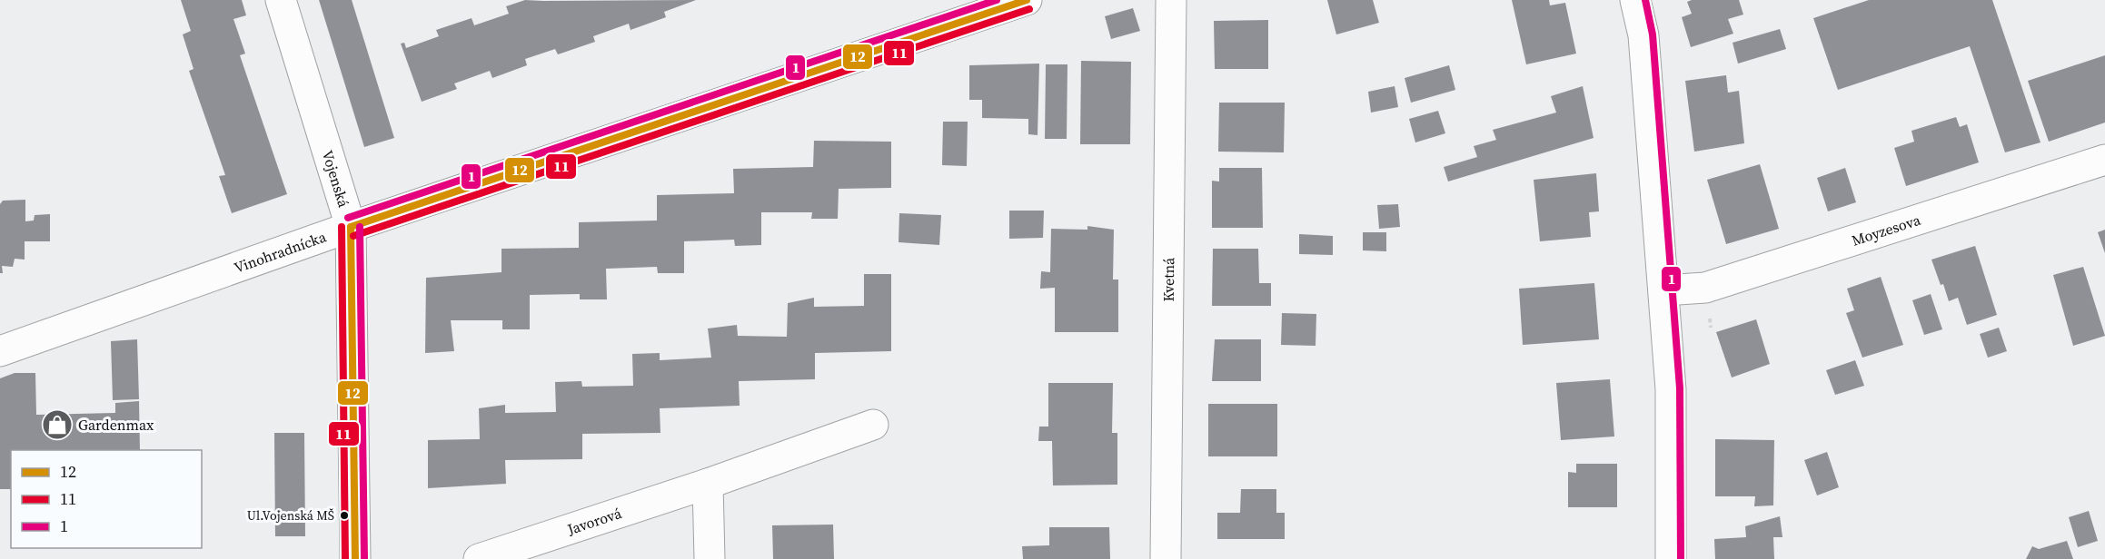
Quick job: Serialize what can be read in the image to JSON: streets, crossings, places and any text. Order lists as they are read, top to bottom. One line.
{"streets":{"street":["Vojenská","Moyzesova","Vinohradnícka","Kvetná","Javorová"]},"crossings":[["Vojenská","Vinohradnícka"]],"places":{"shop":["Gardenmax"],"other":["Ul.Vojenská MŠ"]},"lines":["transit line 12","transit line 1","transit line 11"],"legend":["12","11","1"]}
